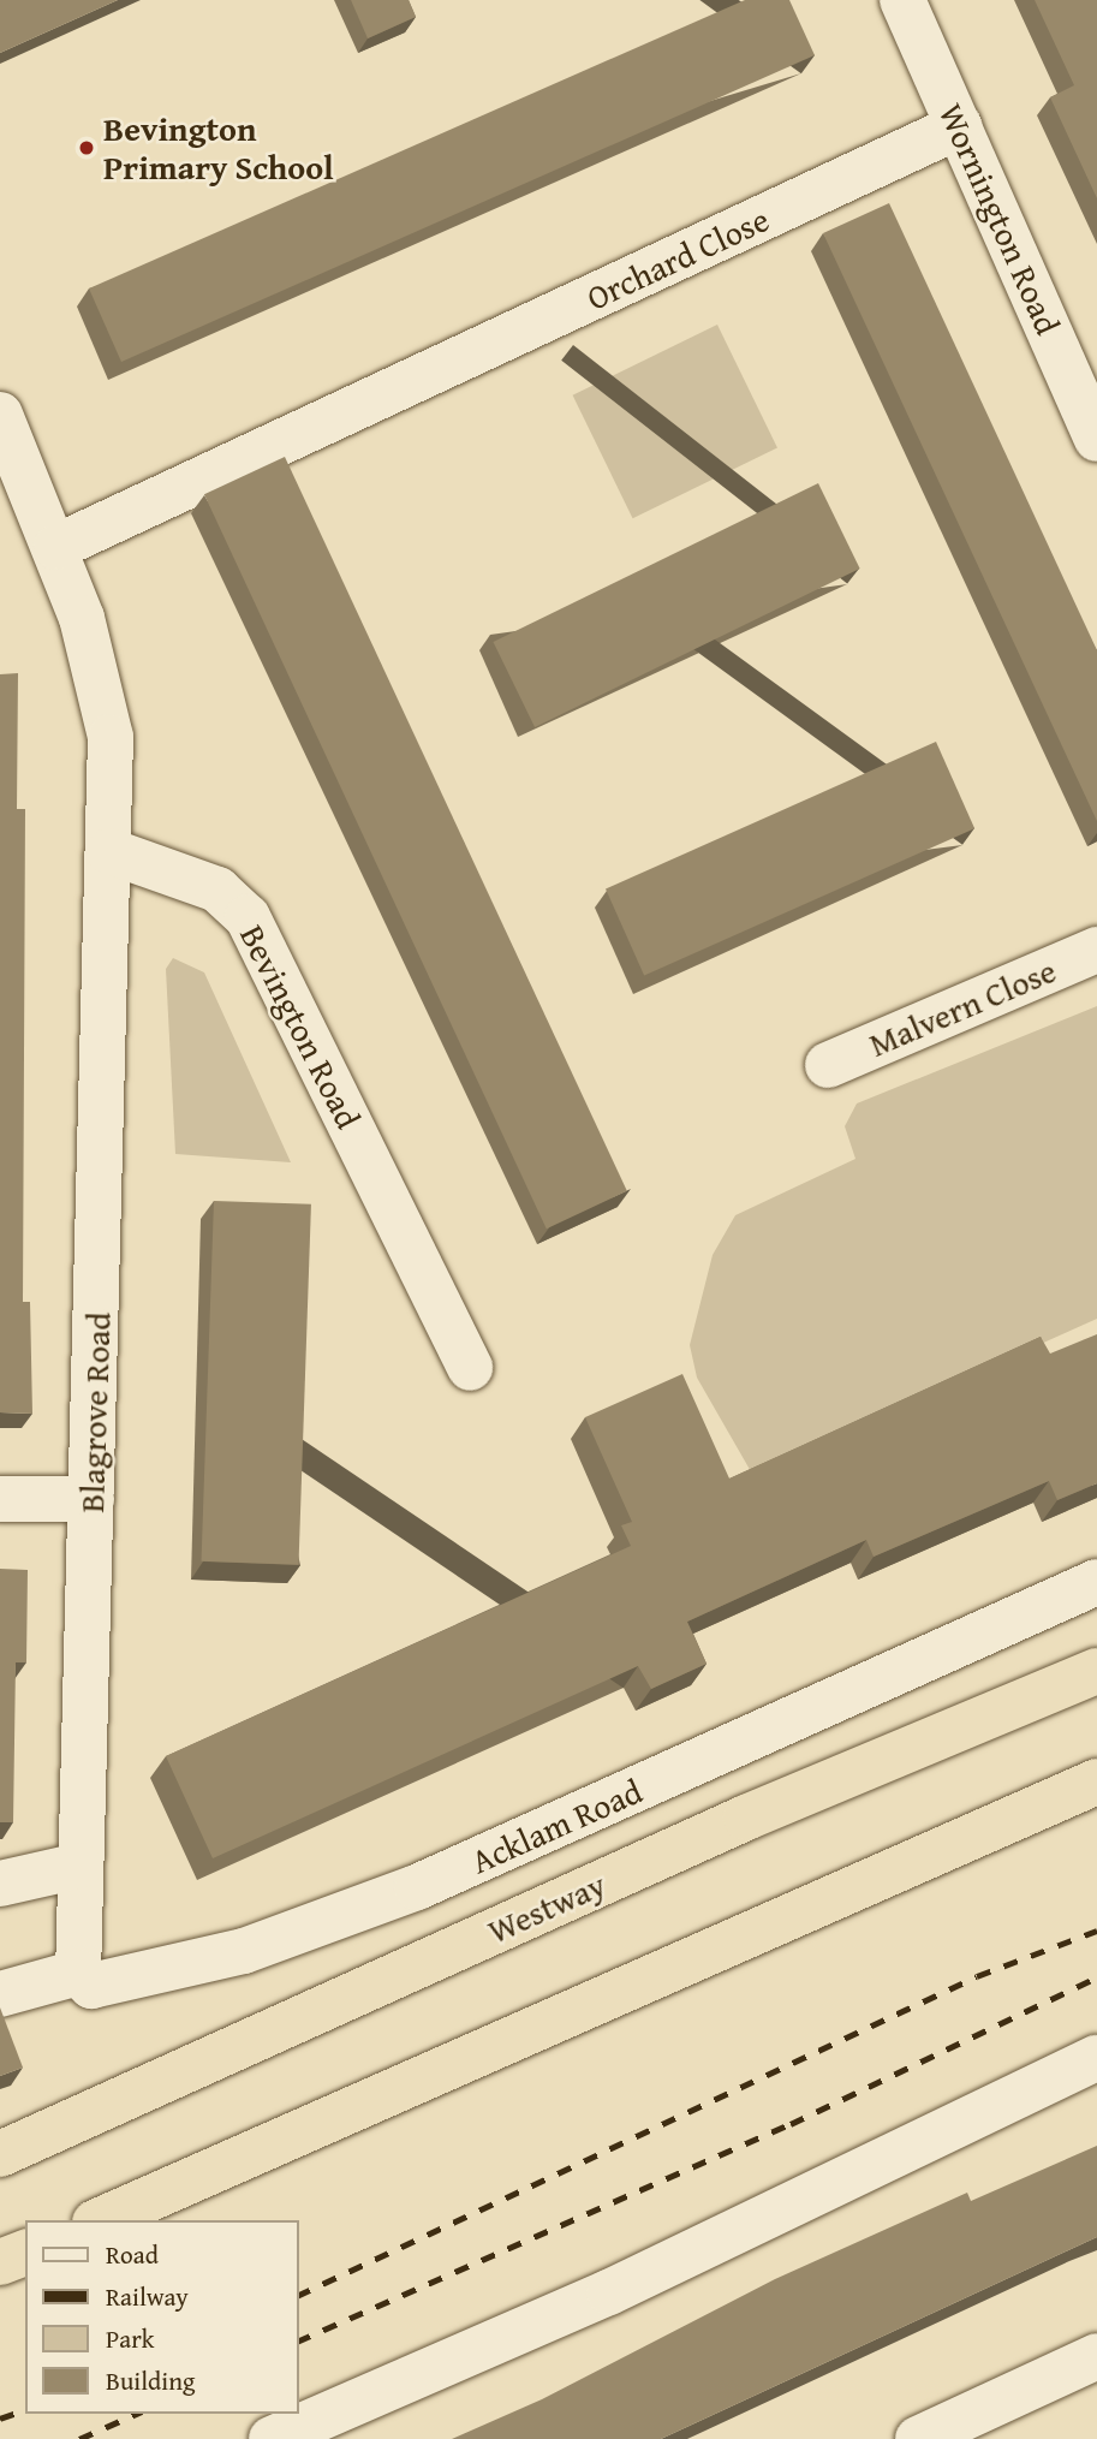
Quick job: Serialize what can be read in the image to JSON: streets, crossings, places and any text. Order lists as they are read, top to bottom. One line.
{"streets":{"highway":["Westway"],"street":["Wornington Road","Orchard Close","Malvern Close","Bevington Road","Blagrove Road","Acklam Road"]},"crossings":[["Wornington Road","Orchard Close"],["Bevington Road","Blagrove Road"],["Blagrove Road","Acklam Road"]],"places":["Bevington Primary School"],"legend":["Road","Railway","Park","Building"]}
